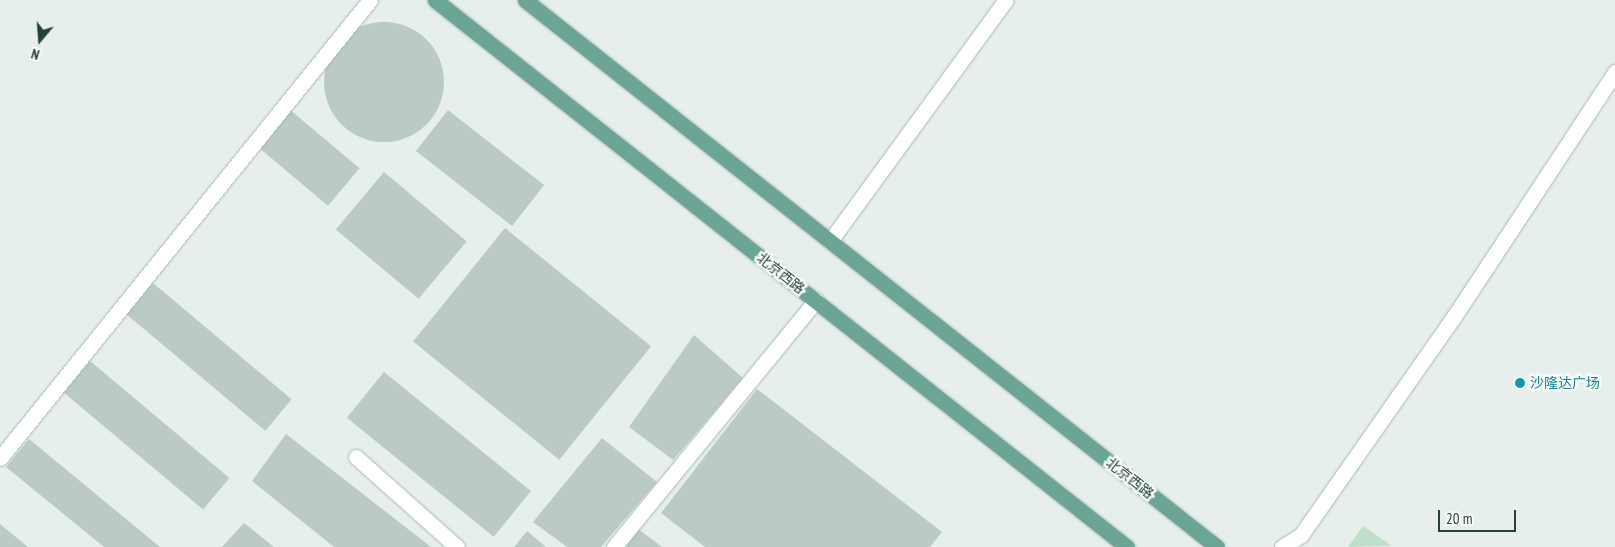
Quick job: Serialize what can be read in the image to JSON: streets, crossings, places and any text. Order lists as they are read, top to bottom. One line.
{"streets":{"main road":["北京西路"]},"places":["沙隆达广场"],"scale_bar":"20 m","north":"bottom"}
